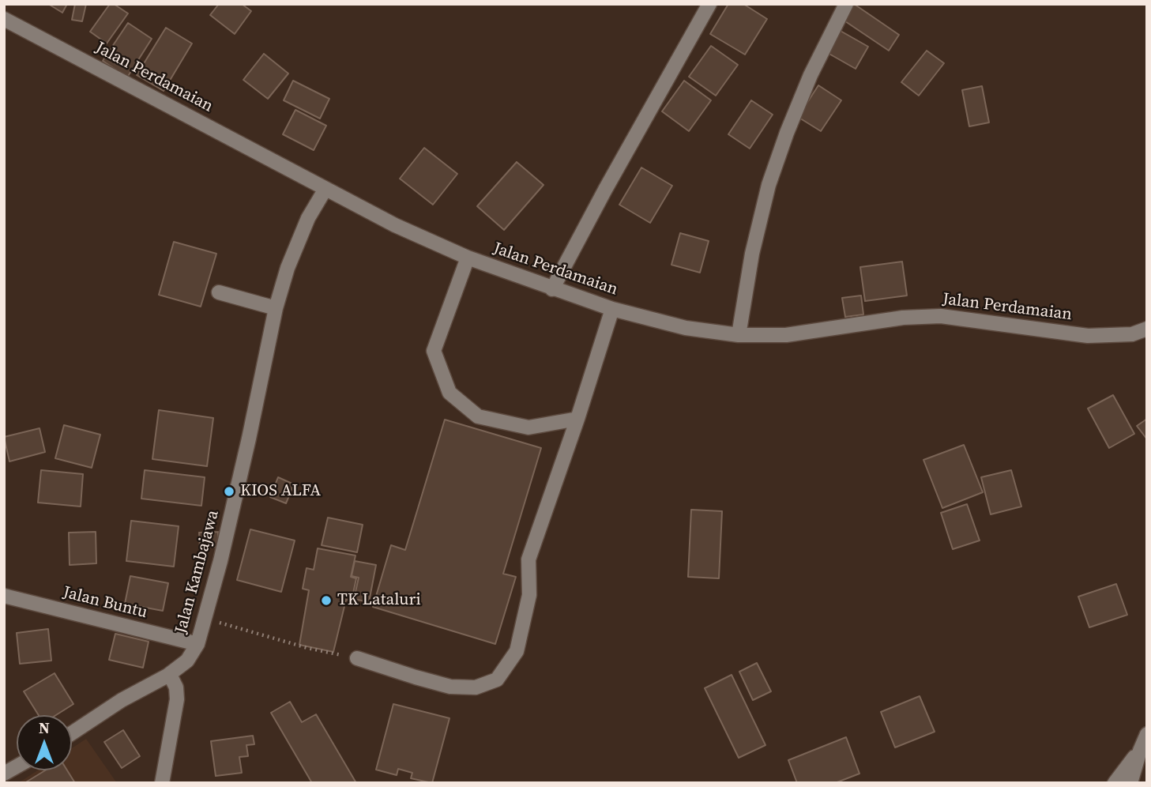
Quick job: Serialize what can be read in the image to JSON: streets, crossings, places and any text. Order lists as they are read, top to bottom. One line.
{"streets":{"street":["Jalan Perdamaian","Jalan Kambajawa","Jalan Buntu"]},"crossings":[["Jalan Perdamaian","Jalan Kambajawa"],["Jalan Kambajawa","Jalan Buntu"]],"places":["KIOS ALFA","TK Lataluri"],"north":"top"}
